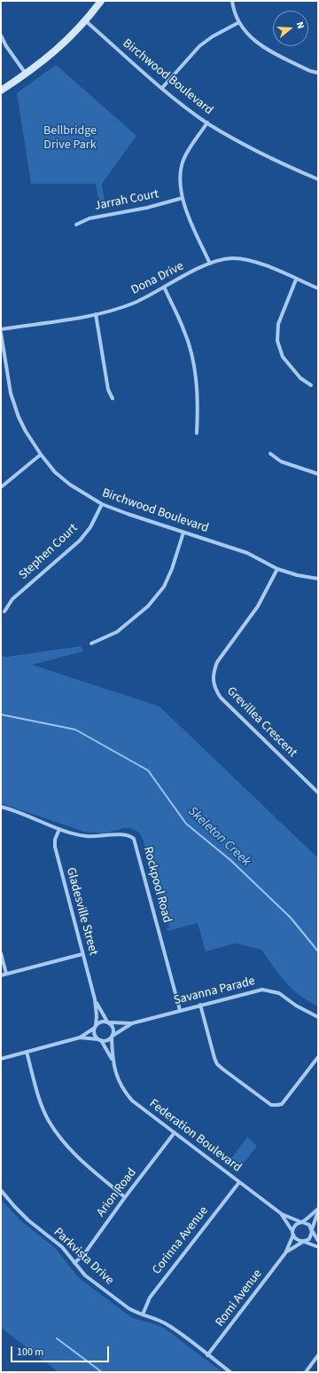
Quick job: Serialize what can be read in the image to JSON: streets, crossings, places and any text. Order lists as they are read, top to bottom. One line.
{"streets":{"street":["Birchwood Boulevard","Jarrah Court","Dona Drive","Stephen Court","Grevillea Crescent","Rockpool Road","Gladesville Street","Savanna Parade","Federation Boulevard","Arion Road","Corinna Avenue","Parkvista Drive","Romi Avenue"]},"crossings":[["Birchwood Boulevard","Stephen Court"],["Birchwood Boulevard","Grevillea Crescent"],["Rockpool Road","Gladesville Street"],["Rockpool Road","Savanna Parade"],["Gladesville Street","Savanna Parade"],["Gladesville Street","Federation Boulevard"],["Savanna Parade","Federation Boulevard"],["Federation Boulevard","Arion Road"],["Federation Boulevard","Corinna Avenue"],["Federation Boulevard","Romi Avenue"],["Arion Road","Parkvista Drive"],["Corinna Avenue","Parkvista Drive"],["Parkvista Drive","Romi Avenue"]],"water":["Skeleton Creek"],"parks":["Bellbridge Drive Park"],"scale_bar":"100 m","north":"right"}
